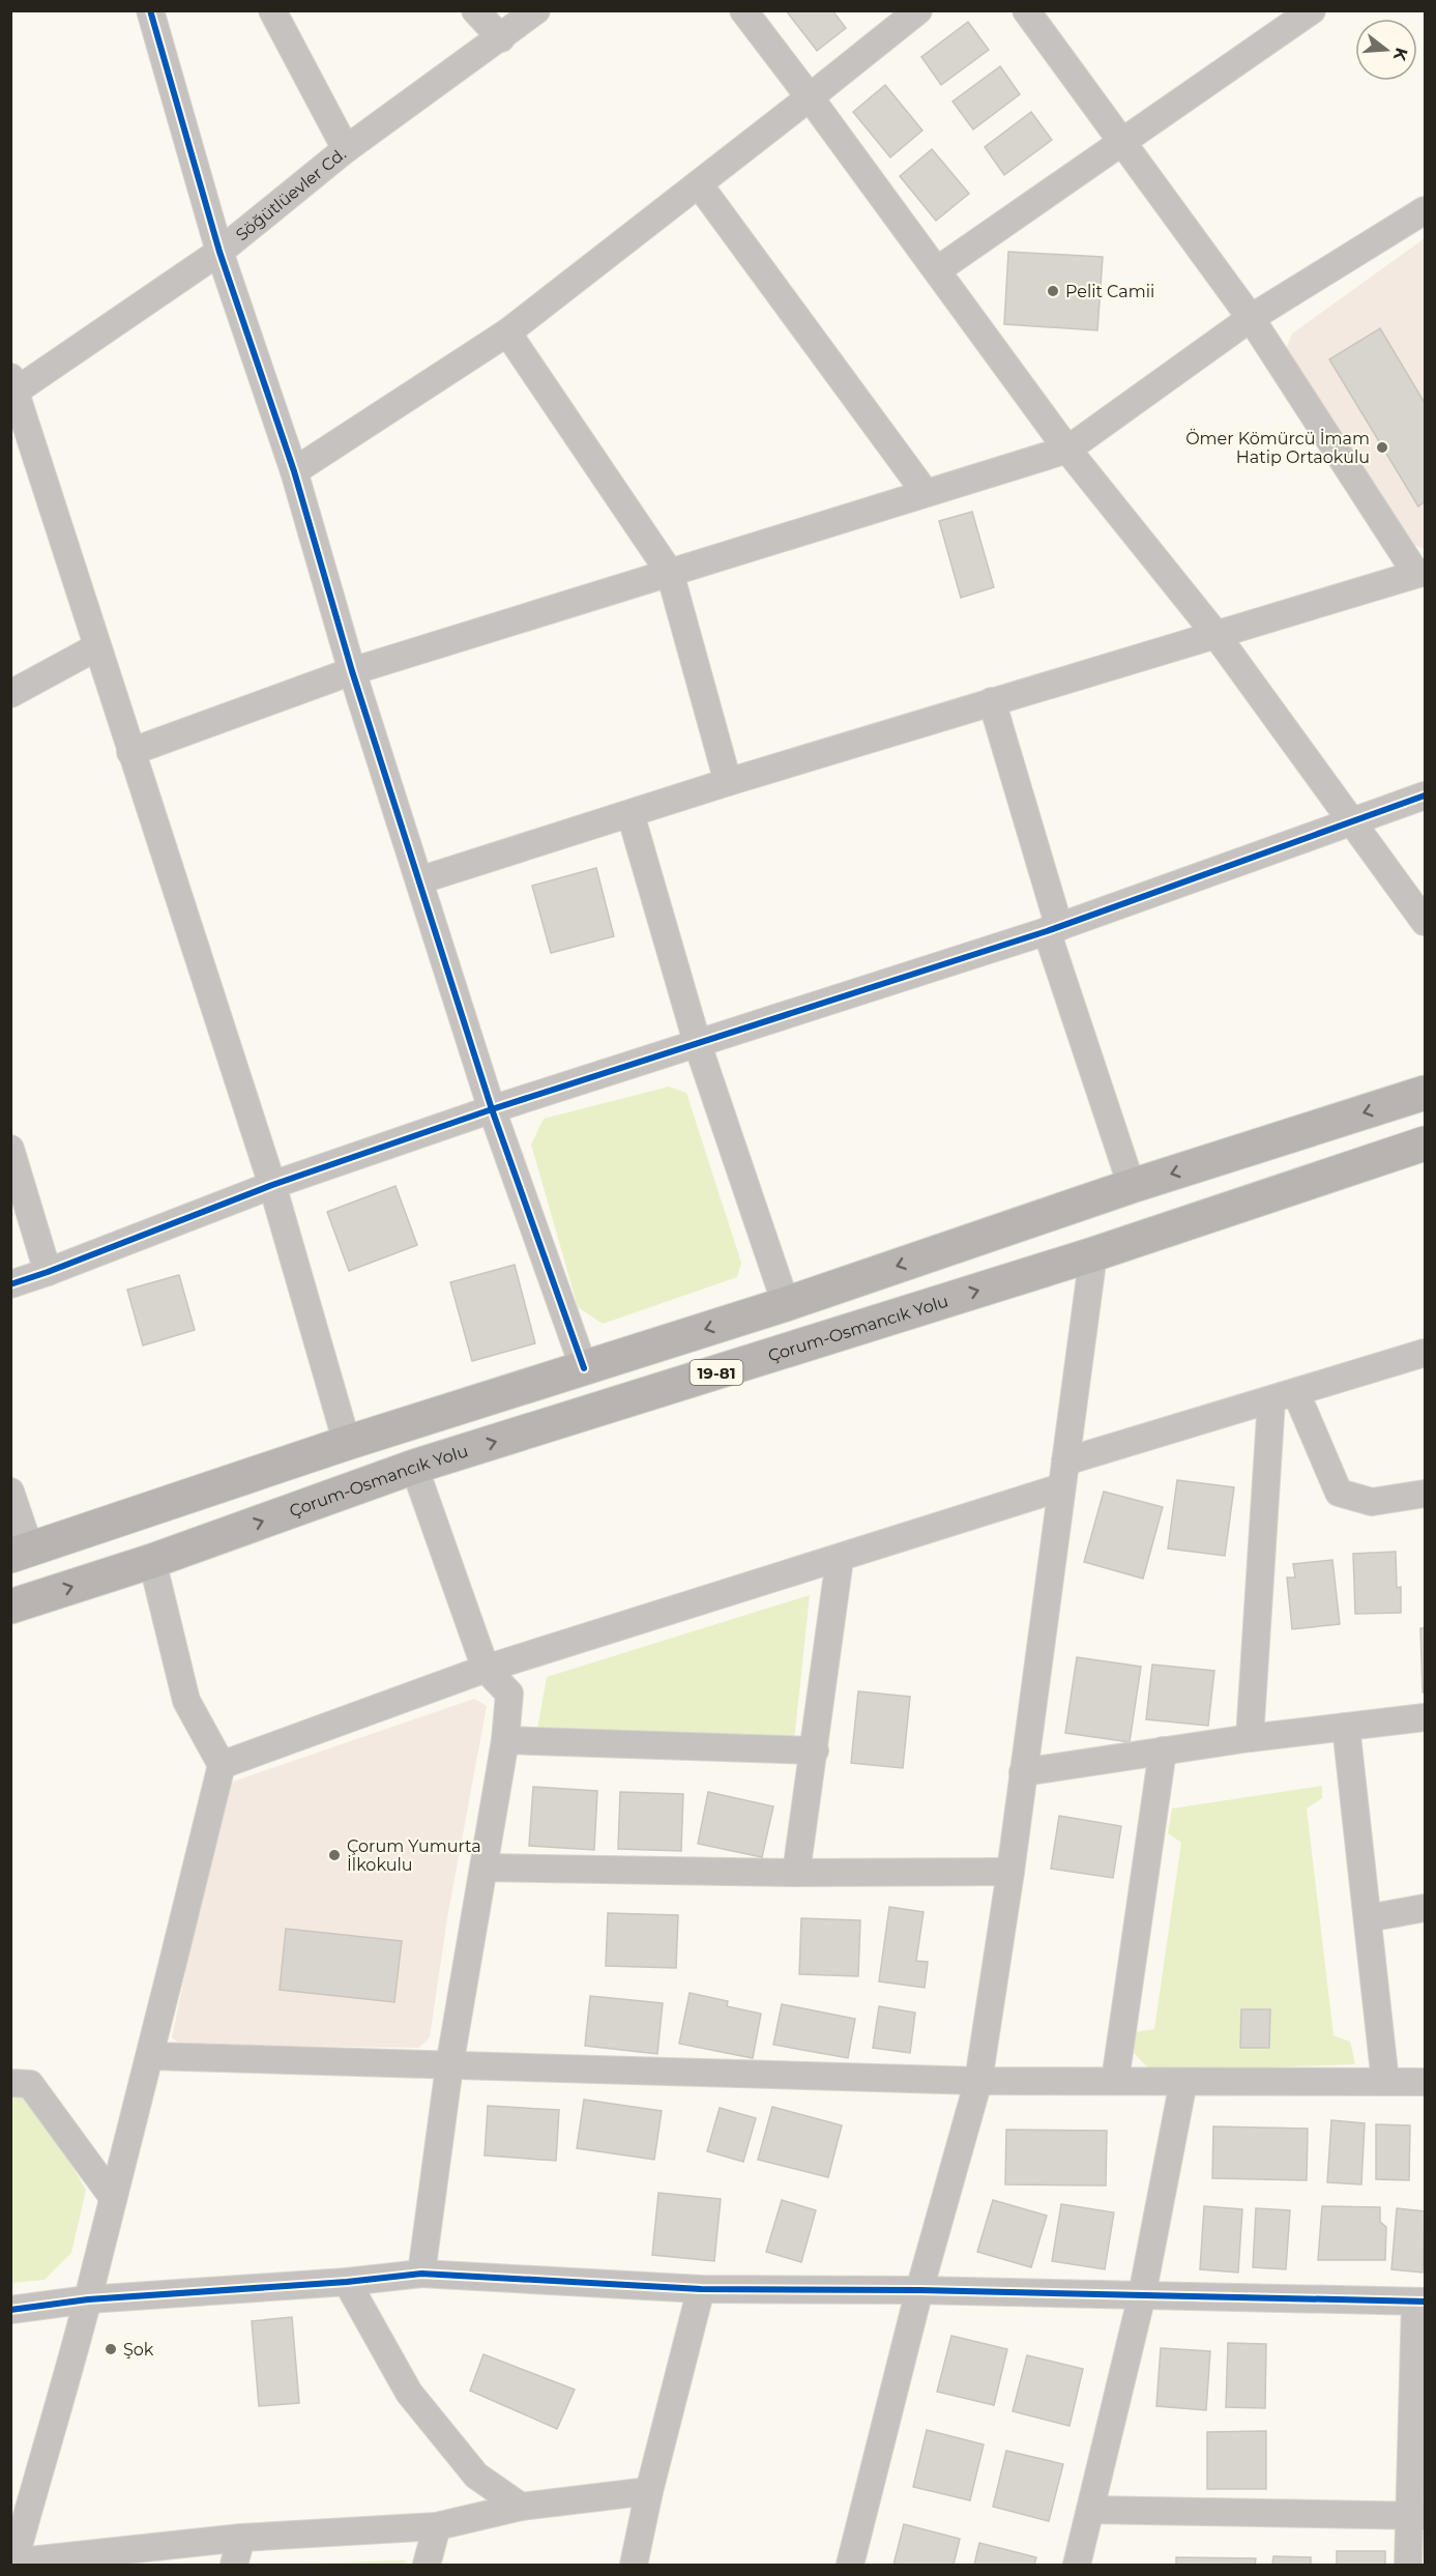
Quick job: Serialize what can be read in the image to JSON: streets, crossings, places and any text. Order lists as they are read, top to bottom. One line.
{"streets":{"highway":["Çorum-Osmancık Yolu","19-81"],"street":["Söğütlüevler Cd."]},"places":["Pelit Camii","Ömer Kömürcü İmam Hatip Ortaokulu","Çorum Yumurta İlkokulu","Şok"],"north":"right"}
